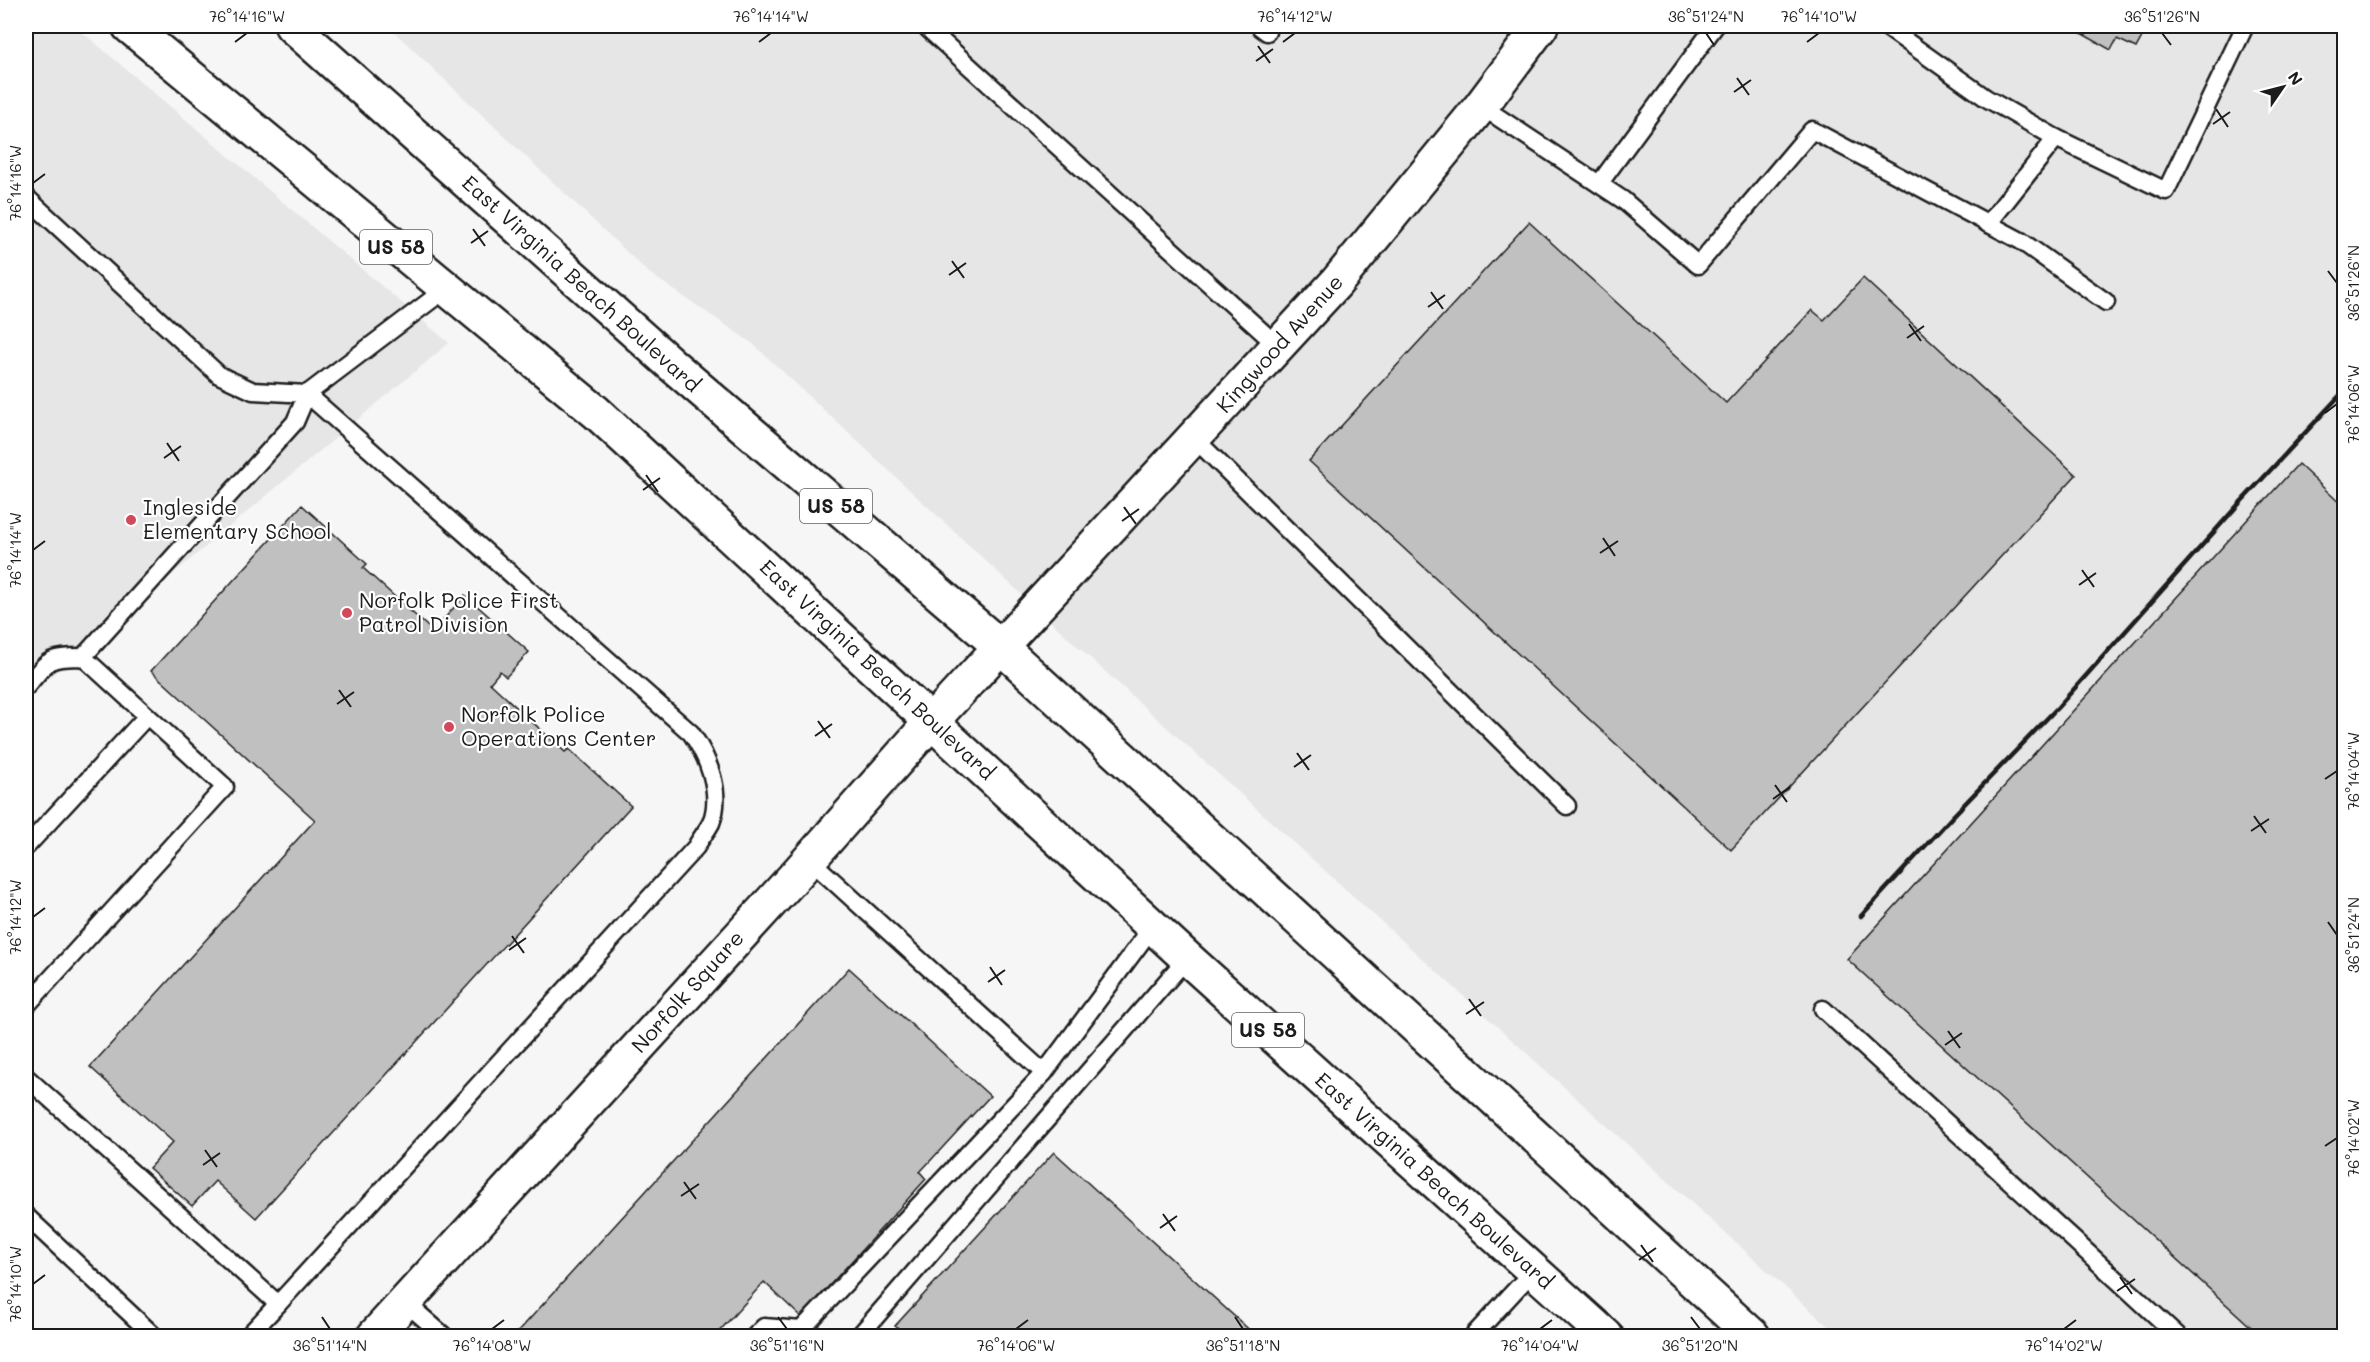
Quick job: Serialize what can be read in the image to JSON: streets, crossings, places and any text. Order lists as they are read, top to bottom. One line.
{"streets":{"main road":["US 58","East Virginia Beach Boulevard","Kingwood Avenue","Norfolk Square"]},"crossings":[["East Virginia Beach Boulevard","Kingwood Avenue"],["East Virginia Beach Boulevard","Norfolk Square"],["Kingwood Avenue","Norfolk Square"]],"places":["Ingleside Elementary School","Norfolk Police First Patrol Division","Norfolk Police Operations Center"],"north":"top right","coordinates":["76°14'16\"W","76°14'14\"W","76°14'12\"W","36°51'24\"N","76°14'10\"W","36°51'26\"N","76°14'06\"W","76°14'04\"W","76°14'02\"W","36°51'14\"N","76°14'08\"W","36°51'16\"N","36°51'18\"N","36°51'20\"N"]}
